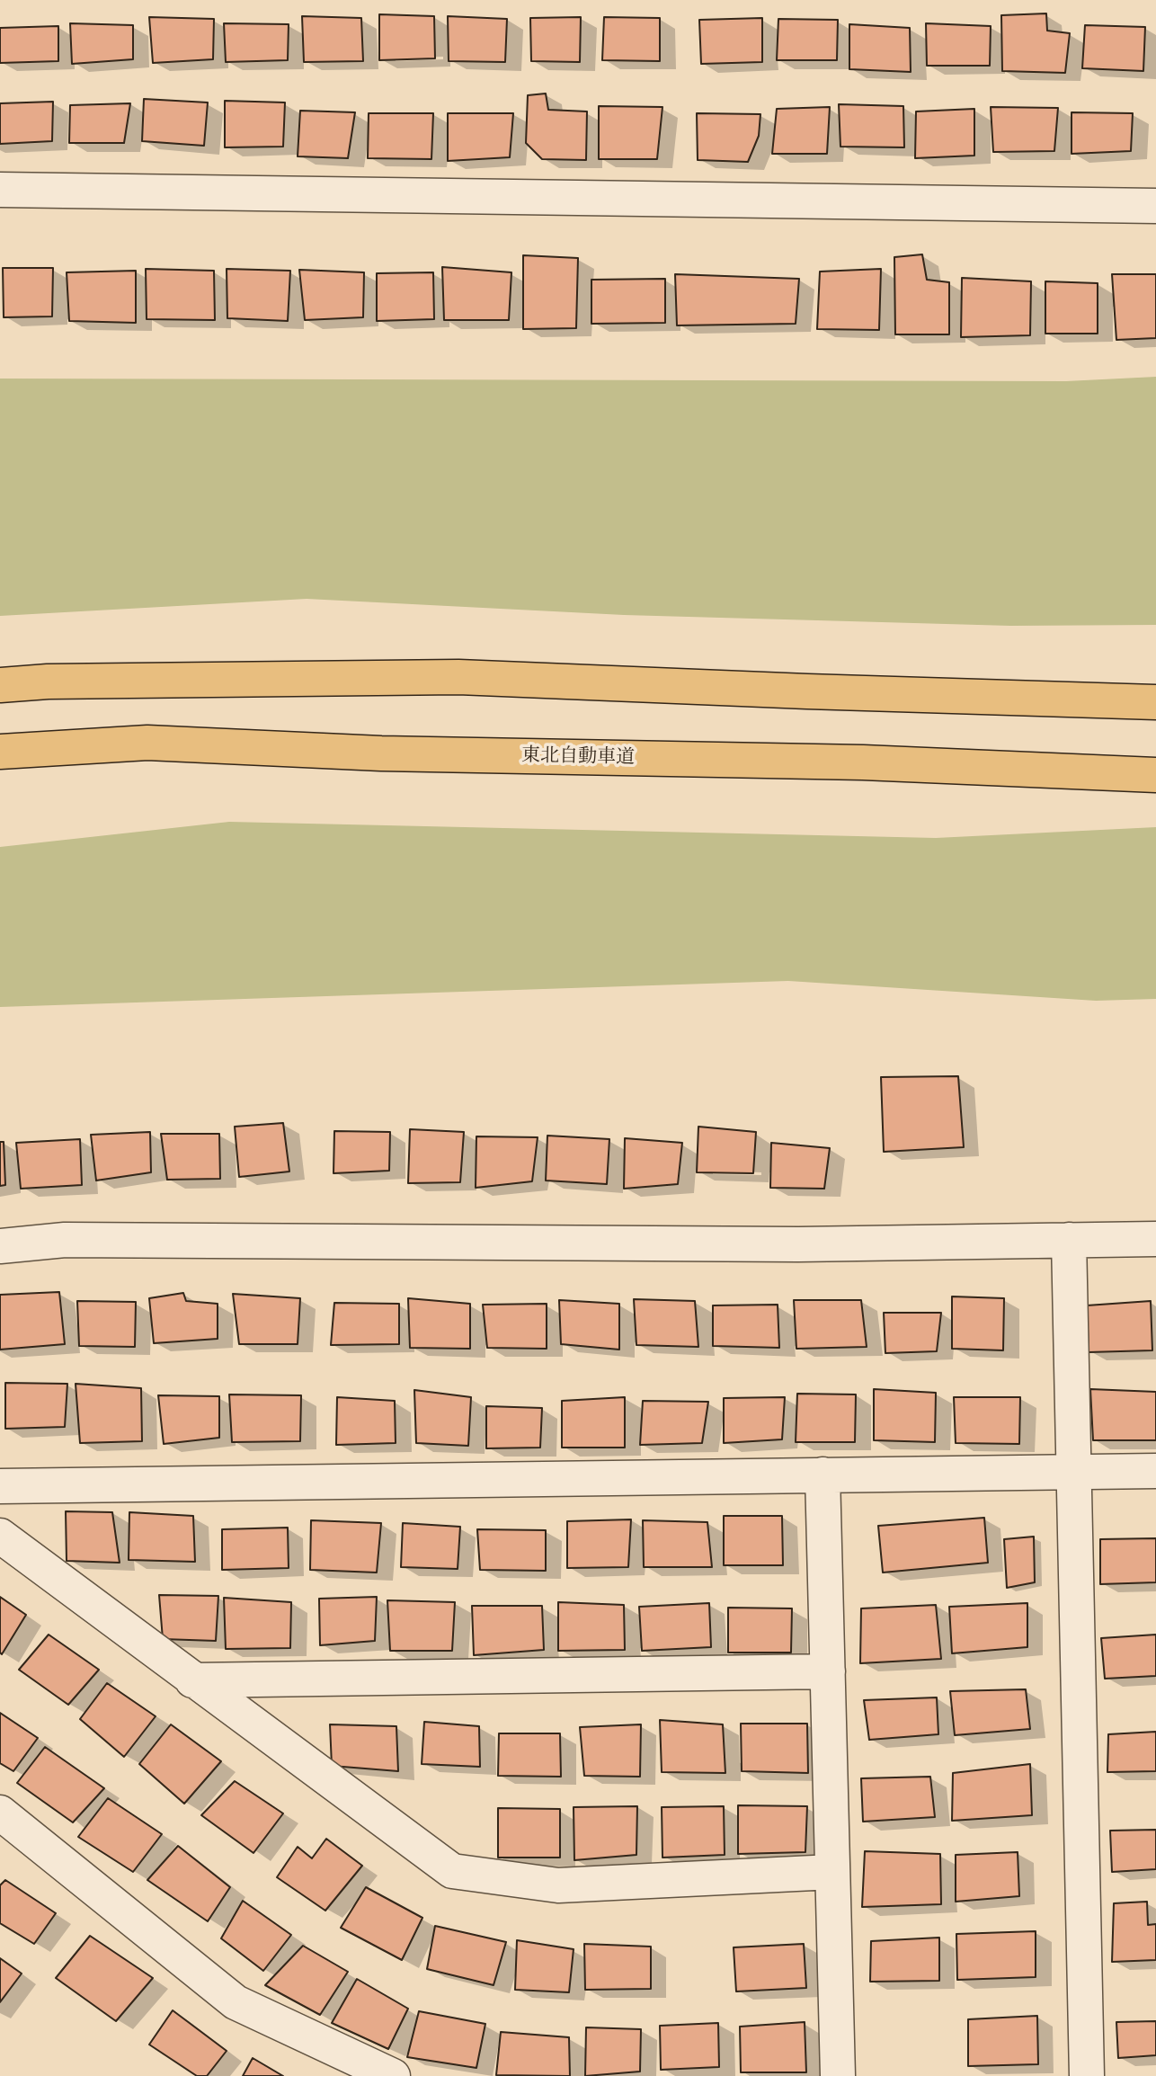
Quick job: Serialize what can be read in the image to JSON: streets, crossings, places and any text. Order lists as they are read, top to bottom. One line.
{"streets":{"highway":["東北自動車道"]}}
